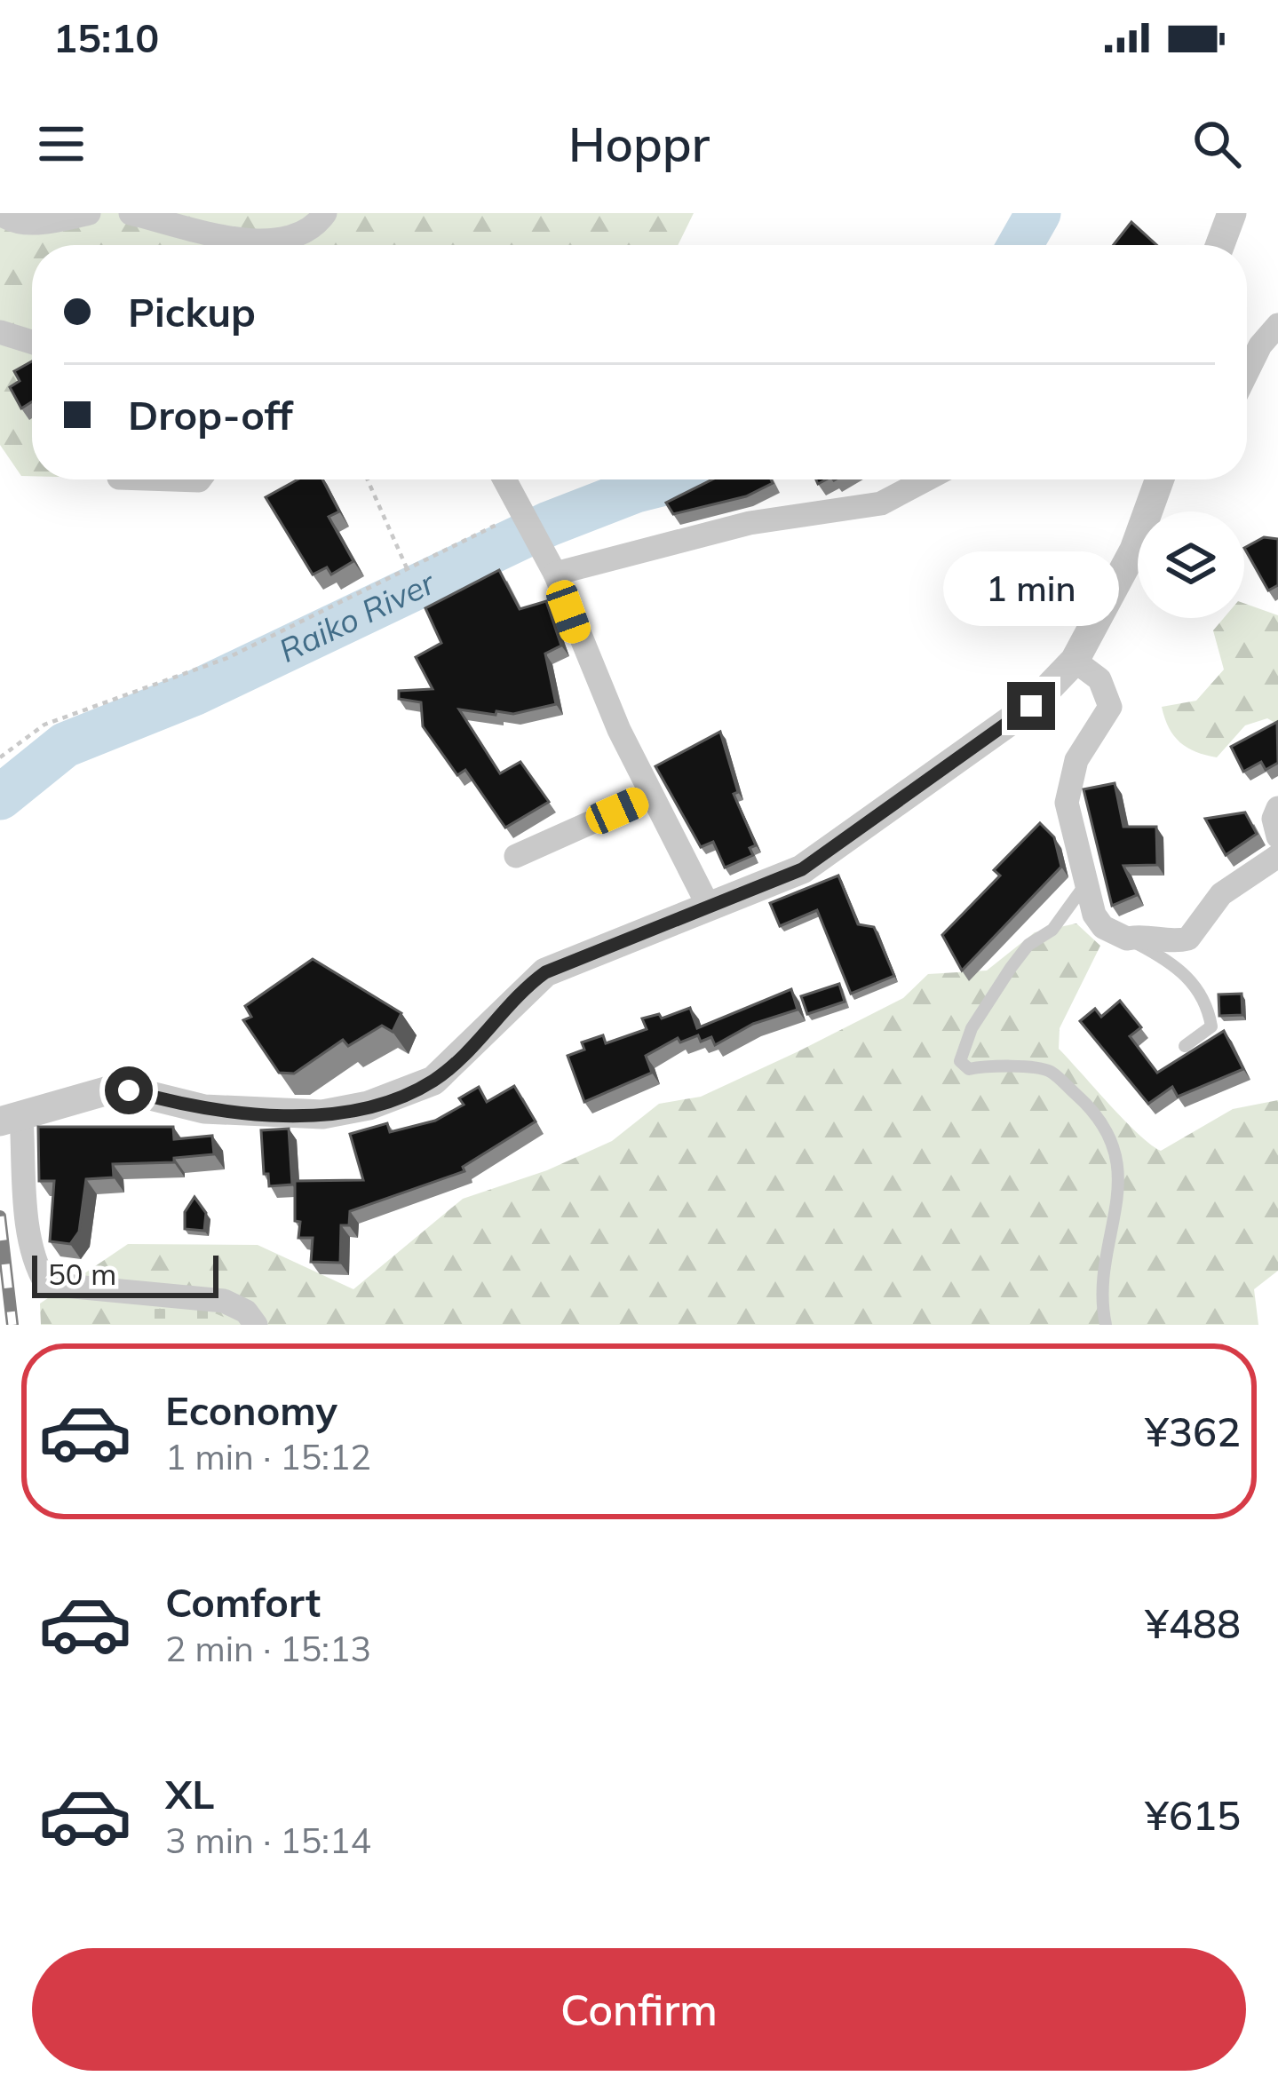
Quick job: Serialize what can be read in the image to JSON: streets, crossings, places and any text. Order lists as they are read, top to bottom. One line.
{"water":["Raiko River"],"scale_bar":"50 m","page":{"status":"15:10","header":"Hoppr","banner":["Pickup","Drop-off"],"bubble":"1 min","scale":"50 m","list":[{"name":"Economy","note":"1 min · 15:12","value":"¥362"},{"name":"Comfort","note":"2 min · 15:13","value":"¥488"},{"name":"XL","note":"3 min · 15:14","value":"¥615"}],"buttons":"Confirm"}}
